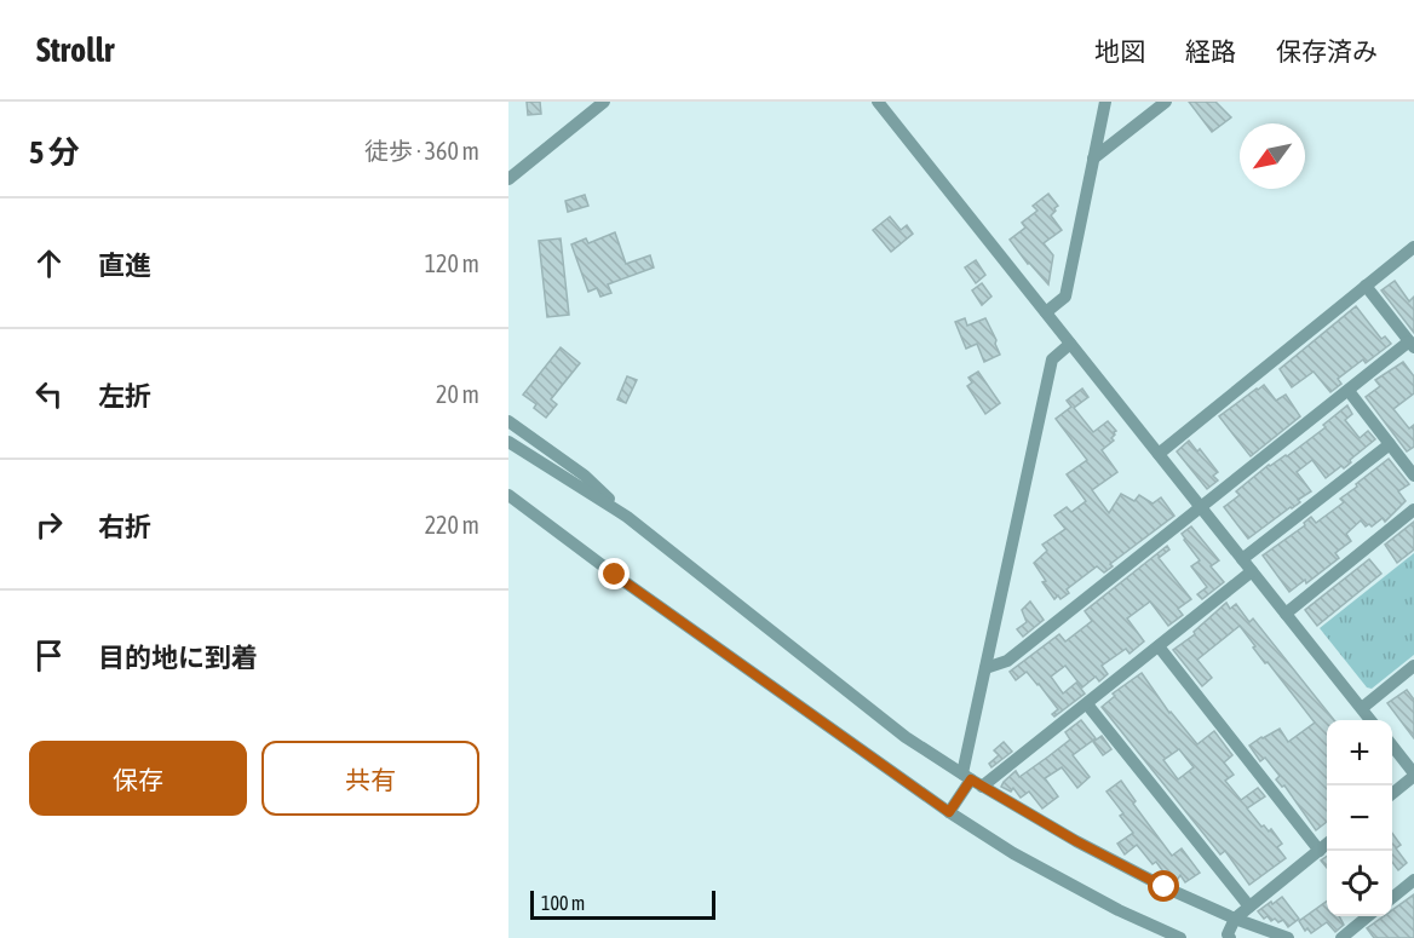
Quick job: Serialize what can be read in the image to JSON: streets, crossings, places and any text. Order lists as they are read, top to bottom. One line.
{"scale_bar":"100 m","north":"bottom left","page":{"header":"Strollr","nav":["地図","経路","保存済み"],"heading":["5 分","徒歩 · 360 m"],"list":[["直進","120 m"],["左折","20 m"],["右折","220 m"],"目的地に到着"],"buttons":["保存","共有"],"map_buttons":["+","−"],"scale":"100 m"}}
